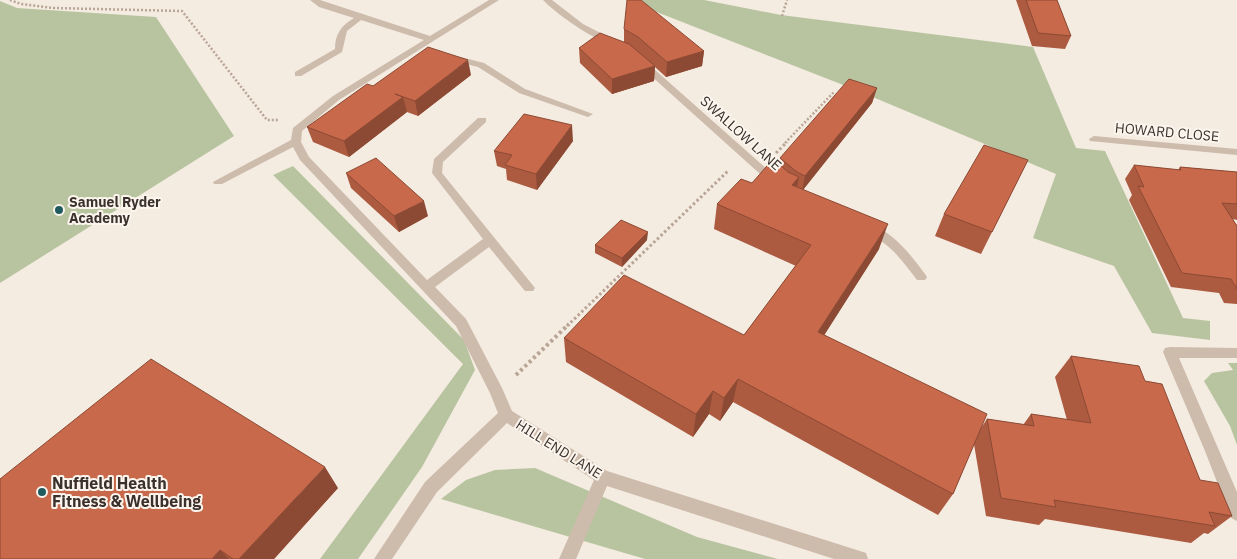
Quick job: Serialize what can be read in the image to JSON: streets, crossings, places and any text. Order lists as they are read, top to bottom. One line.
{"streets":{"street":["HOWARD CLOSE","SWALLOW LANE","HILL END LANE"]},"places":["Samuel Ryder Academy","Nuffield Health Fitness & Wellbeing"]}
